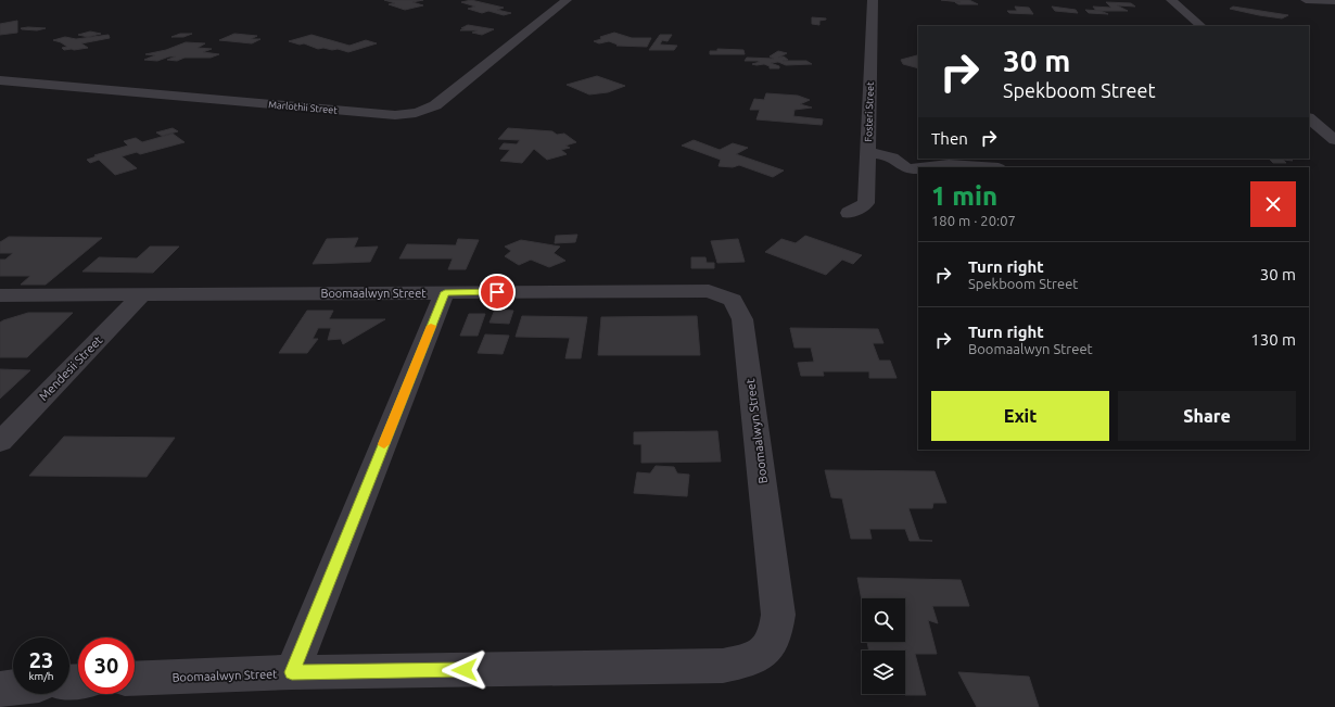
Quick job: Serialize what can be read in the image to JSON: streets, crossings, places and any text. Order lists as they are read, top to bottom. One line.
{"streets":{"street":["Marlothii Street","Fosteri Street","Boomaalwyn Street","Mendesii Street"]},"crossings":[["Boomaalwyn Street","Mendesii Street"]],"page":{"turn":["30 m","Spekboom Street"],"then":"Then","heading":["1 min","180 m · 20:07"],"list":[{"name":"Turn right","note":"Spekboom Street","value":"30 m"},{"name":"Turn right","note":"Boomaalwyn Street","value":"130 m"}],"buttons":["Exit","Share"],"speed":"23 km/h","limit":"30"}}
